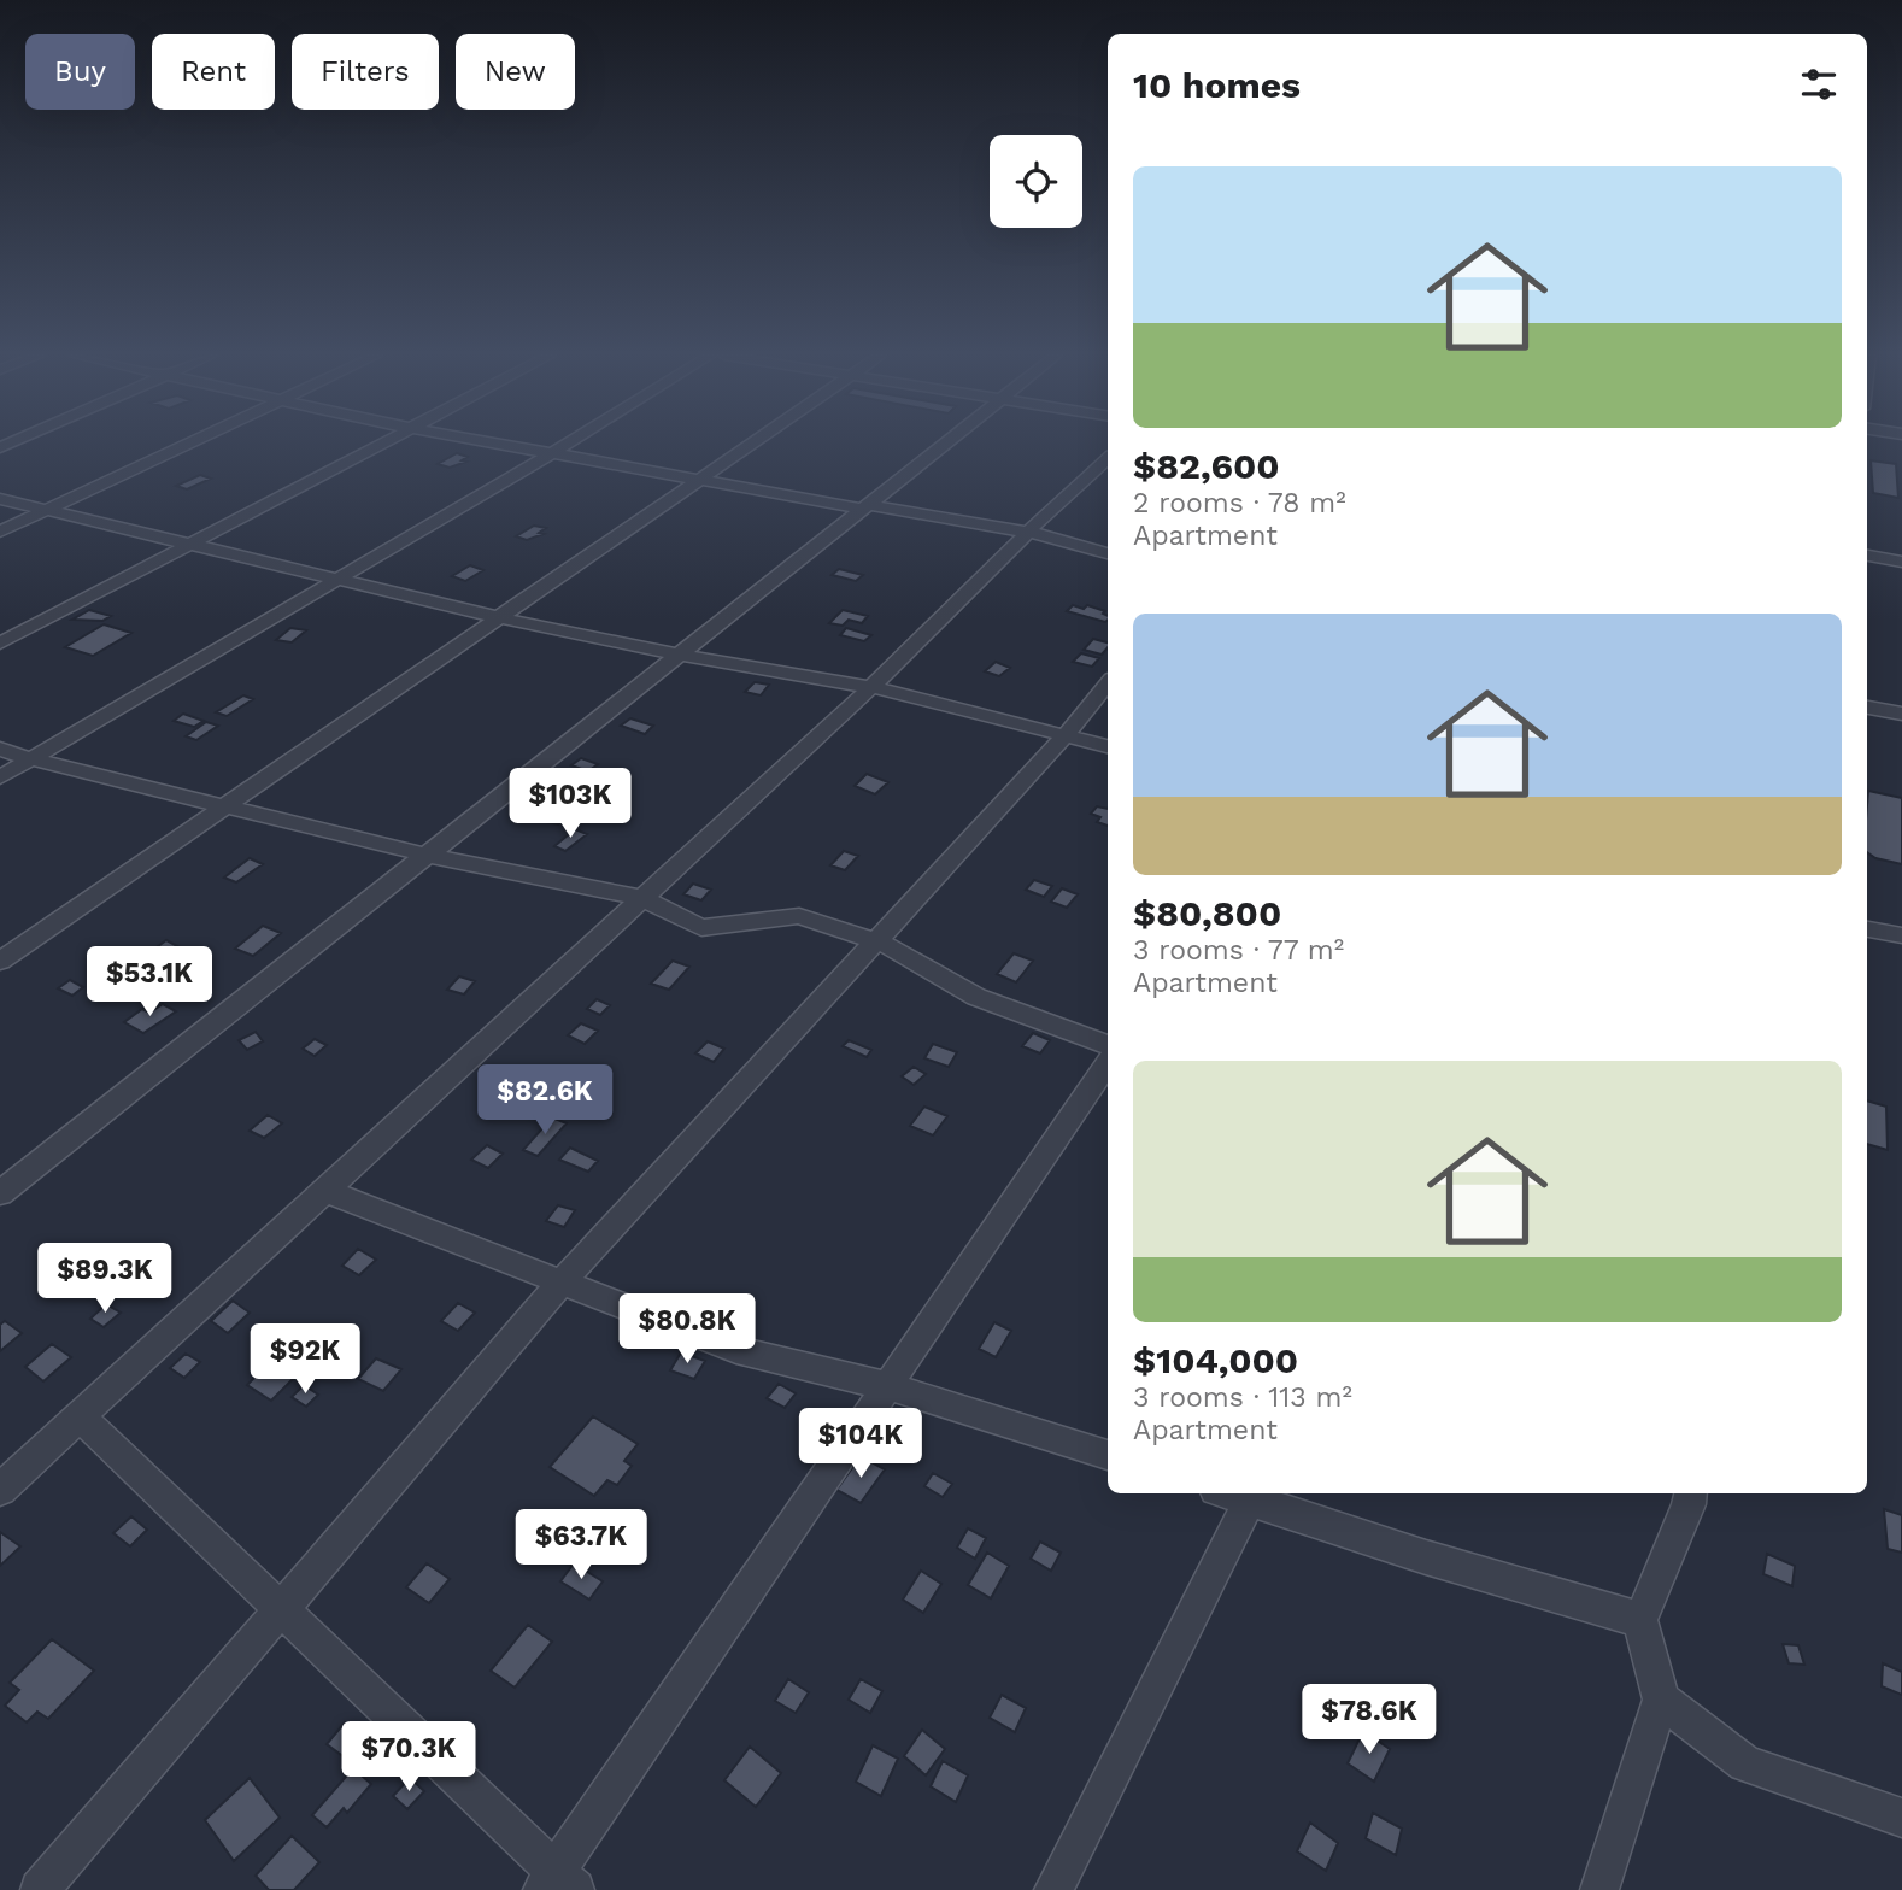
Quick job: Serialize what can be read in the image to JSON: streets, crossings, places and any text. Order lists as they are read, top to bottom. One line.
{"page":{"chip":["Buy","Rent","Filters","New"],"heading":"10 homes","list":[{"name":"$82,600","note":"2 rooms · 78 m² · Apartment"},{"name":"$80,800","note":"3 rooms · 77 m² · Apartment"},{"name":"$104,000","note":"3 rooms · 113 m² · Apartment"}],"price":["$103K","$53.1K","$82.6K","$89.3K","$80.8K","$92K","$104K","$63.7K","$78.6K","$70.3K"]}}
